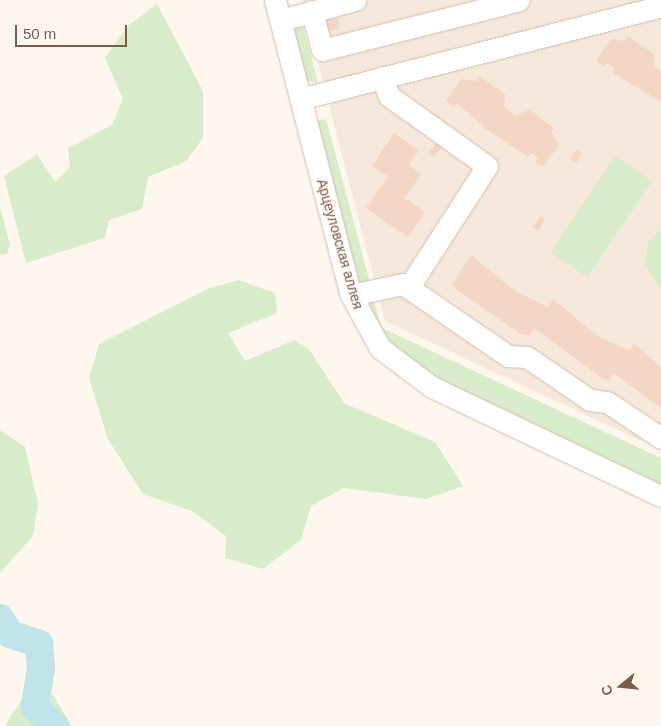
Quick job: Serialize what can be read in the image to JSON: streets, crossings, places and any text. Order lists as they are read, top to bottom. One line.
{"streets":{"street":["Арцеуловская аллея"]},"scale_bar":"50 m","north":"left"}
